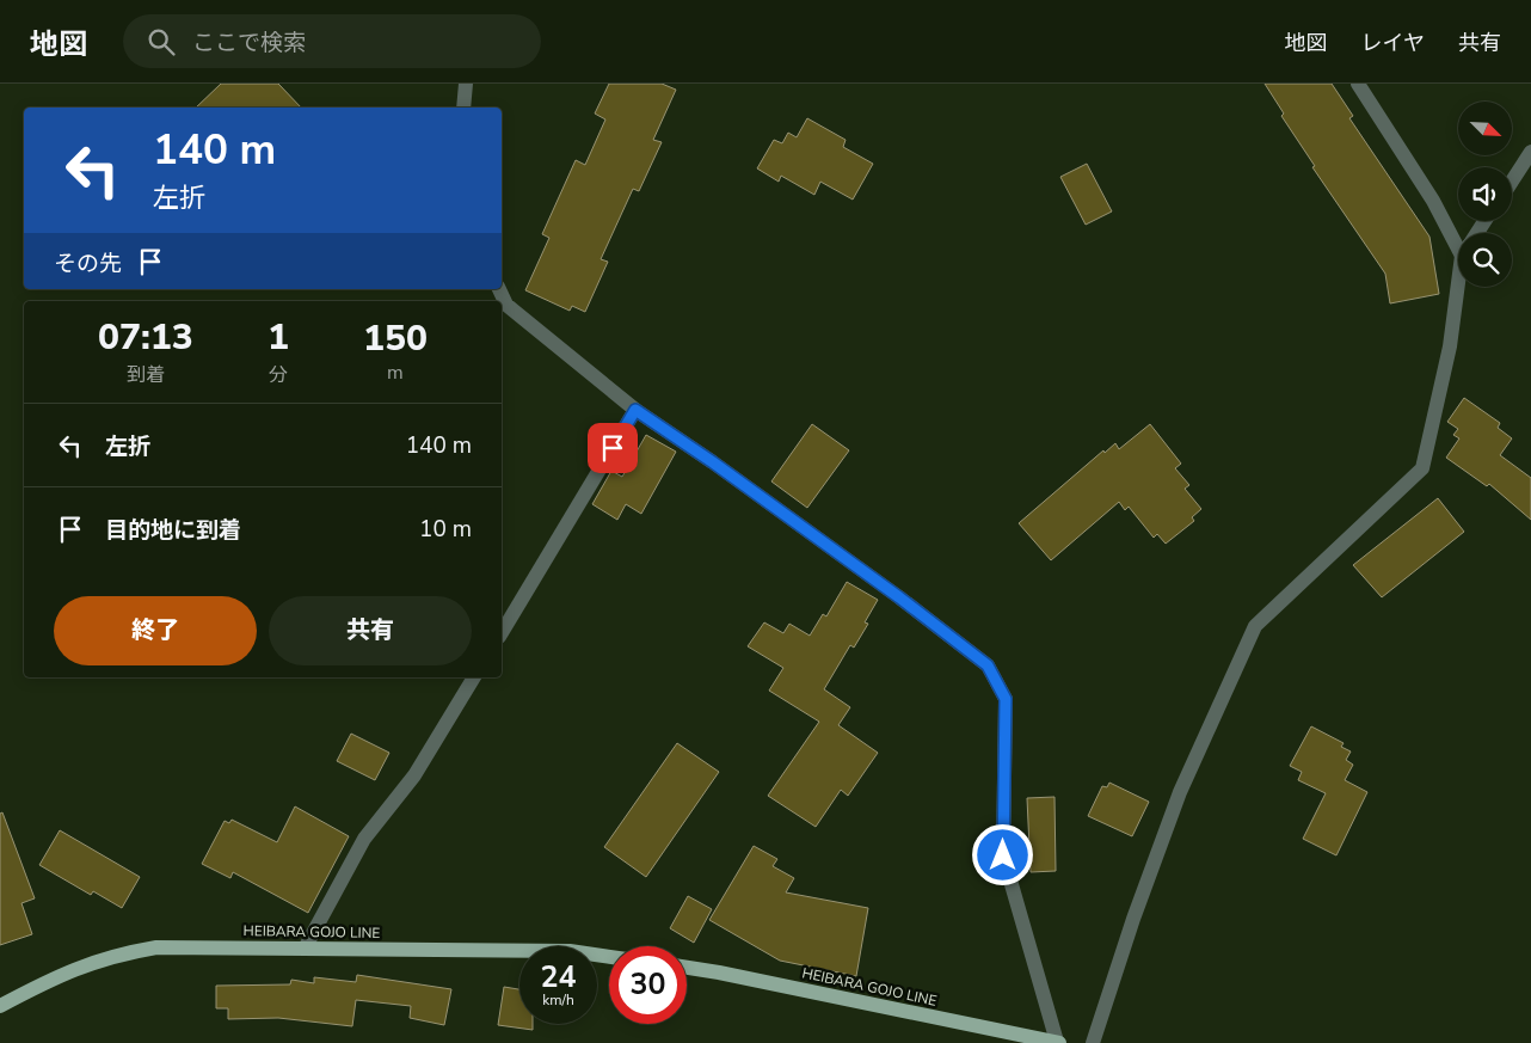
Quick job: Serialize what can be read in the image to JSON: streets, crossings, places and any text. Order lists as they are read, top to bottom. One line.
{"streets":{"main road":["HEIBARA GOJO LINE"]},"north":"bottom right","page":{"header":"地図","search":"ここで検索","nav":["地図","レイヤ","共有"],"turn":["140 m","左折"],"then":"その先","eta":["07:13","到着","1","分","150","m"],"list":[{"name":"左折","value":"140 m"},{"name":"目的地に到着","value":"10 m"}],"buttons":["終了","共有"],"speed":"24 km/h","limit":"30"}}
